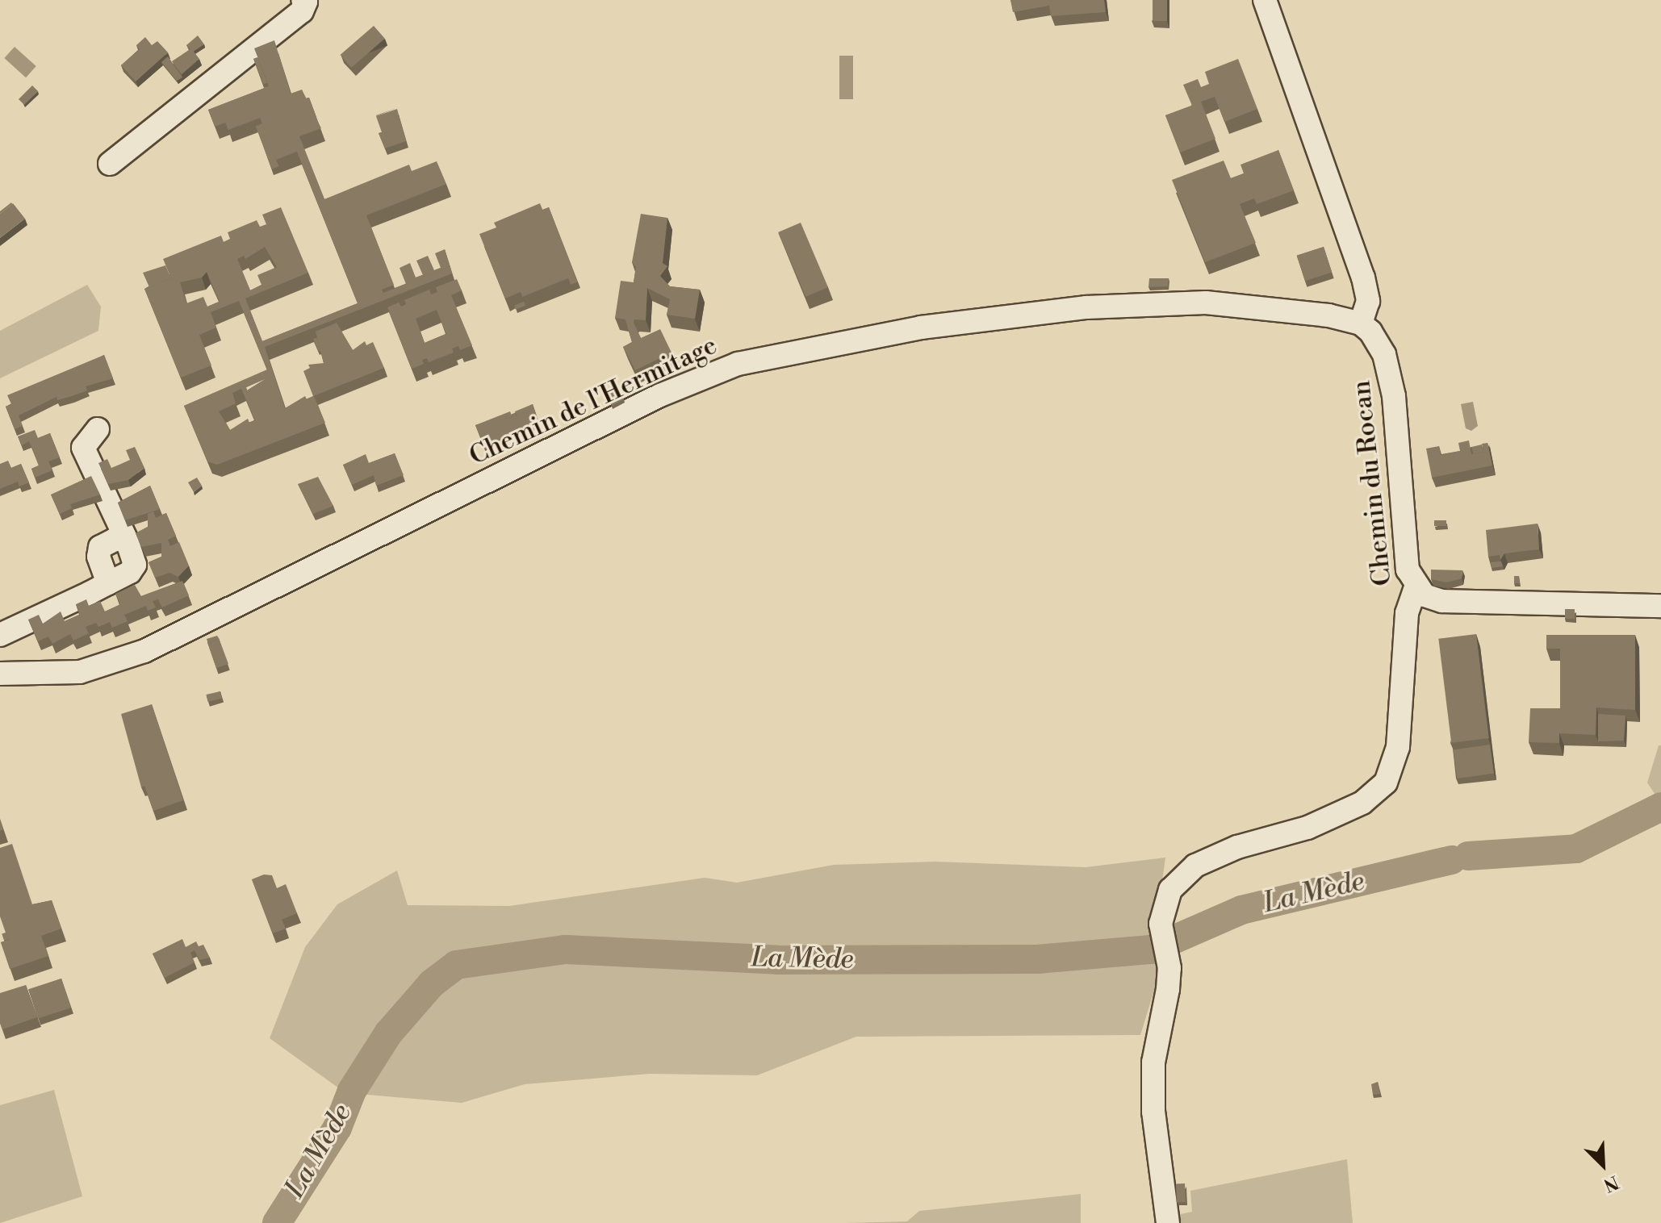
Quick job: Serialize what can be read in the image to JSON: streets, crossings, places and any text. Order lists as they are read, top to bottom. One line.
{"streets":{"street":["Chemin de l'Hermitage","Chemin du Rocan"]},"crossings":[["Chemin de l'Hermitage","Chemin du Rocan"]],"water":["La Mède"],"north":"bottom right"}
